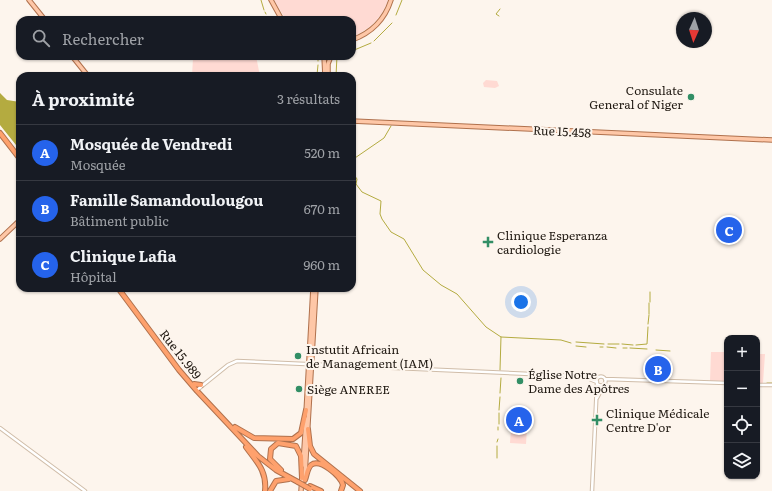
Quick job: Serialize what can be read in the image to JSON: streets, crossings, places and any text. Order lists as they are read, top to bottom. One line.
{"streets":{"highway":["Rue 15.989"],"main road":["Rue 15.458"]},"places":{"other":["Consulate General of Niger","Instutit Africain de Management (IAM)","Église Notre Dame des Apôtres","Siège ANEREE"],"health":["Clinique Esperanza cardiologie","Clinique Médicale Centre D'or"]},"north":"bottom","page":{"search":"Rechercher","heading":["À proximité","3 résultats"],"list":[{"mark":"A","name":"Mosquée de Vendredi","note":"Mosquée","value":"520 m"},{"mark":"B","name":"Famille Samandoulougou","note":"Bâtiment public","value":"670 m"},{"mark":"C","name":"Clinique Lafia","note":"Hôpital","value":"960 m"}],"pins":["C","B","A"],"map_buttons":["+","−"]}}
